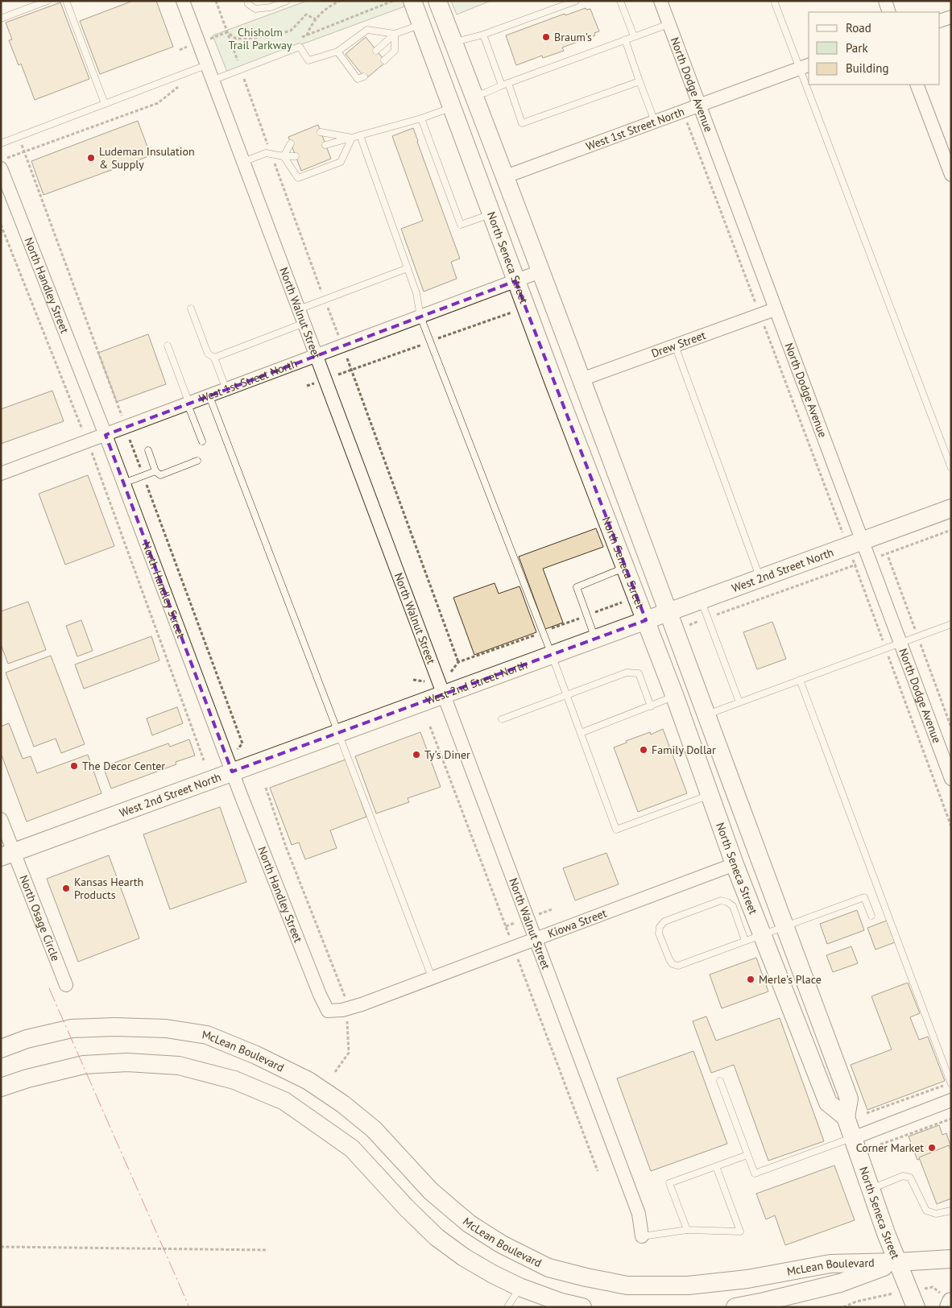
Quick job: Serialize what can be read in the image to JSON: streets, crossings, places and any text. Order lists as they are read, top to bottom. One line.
{"streets":{"main road":["North Seneca Street","West 2nd Street North","McLean Boulevard"],"street":["North Dodge Avenue","West 1st Street North","North Handley Street","North Walnut Street","Drew Street","North Osage Circle","Kiowa Street"]},"crossings":[["North Dodge Avenue","West 1st Street North"],["North Dodge Avenue","Drew Street"],["North Dodge Avenue","West 2nd Street North"],["West 1st Street North","North Seneca Street"],["West 1st Street North","North Handley Street"],["West 1st Street North","North Walnut Street"],["North Seneca Street","Drew Street"],["North Seneca Street","West 2nd Street North"],["North Seneca Street","Kiowa Street"],["North Seneca Street","McLean Boulevard"],["North Handley Street","West 2nd Street North"],["North Handley Street","Kiowa Street"],["North Walnut Street","West 2nd Street North"],["North Walnut Street","Kiowa Street"],["West 2nd Street North","North Osage Circle"]],"parks":["Chisholm Trail Parkway"],"places":["Braum's","Ludeman Insulation & Supply","Family Dollar","Ty's Diner","The Decor Center","Kansas Hearth Products","Merle's Place","Corner Market"],"legend":["Road","Park","Building"]}
